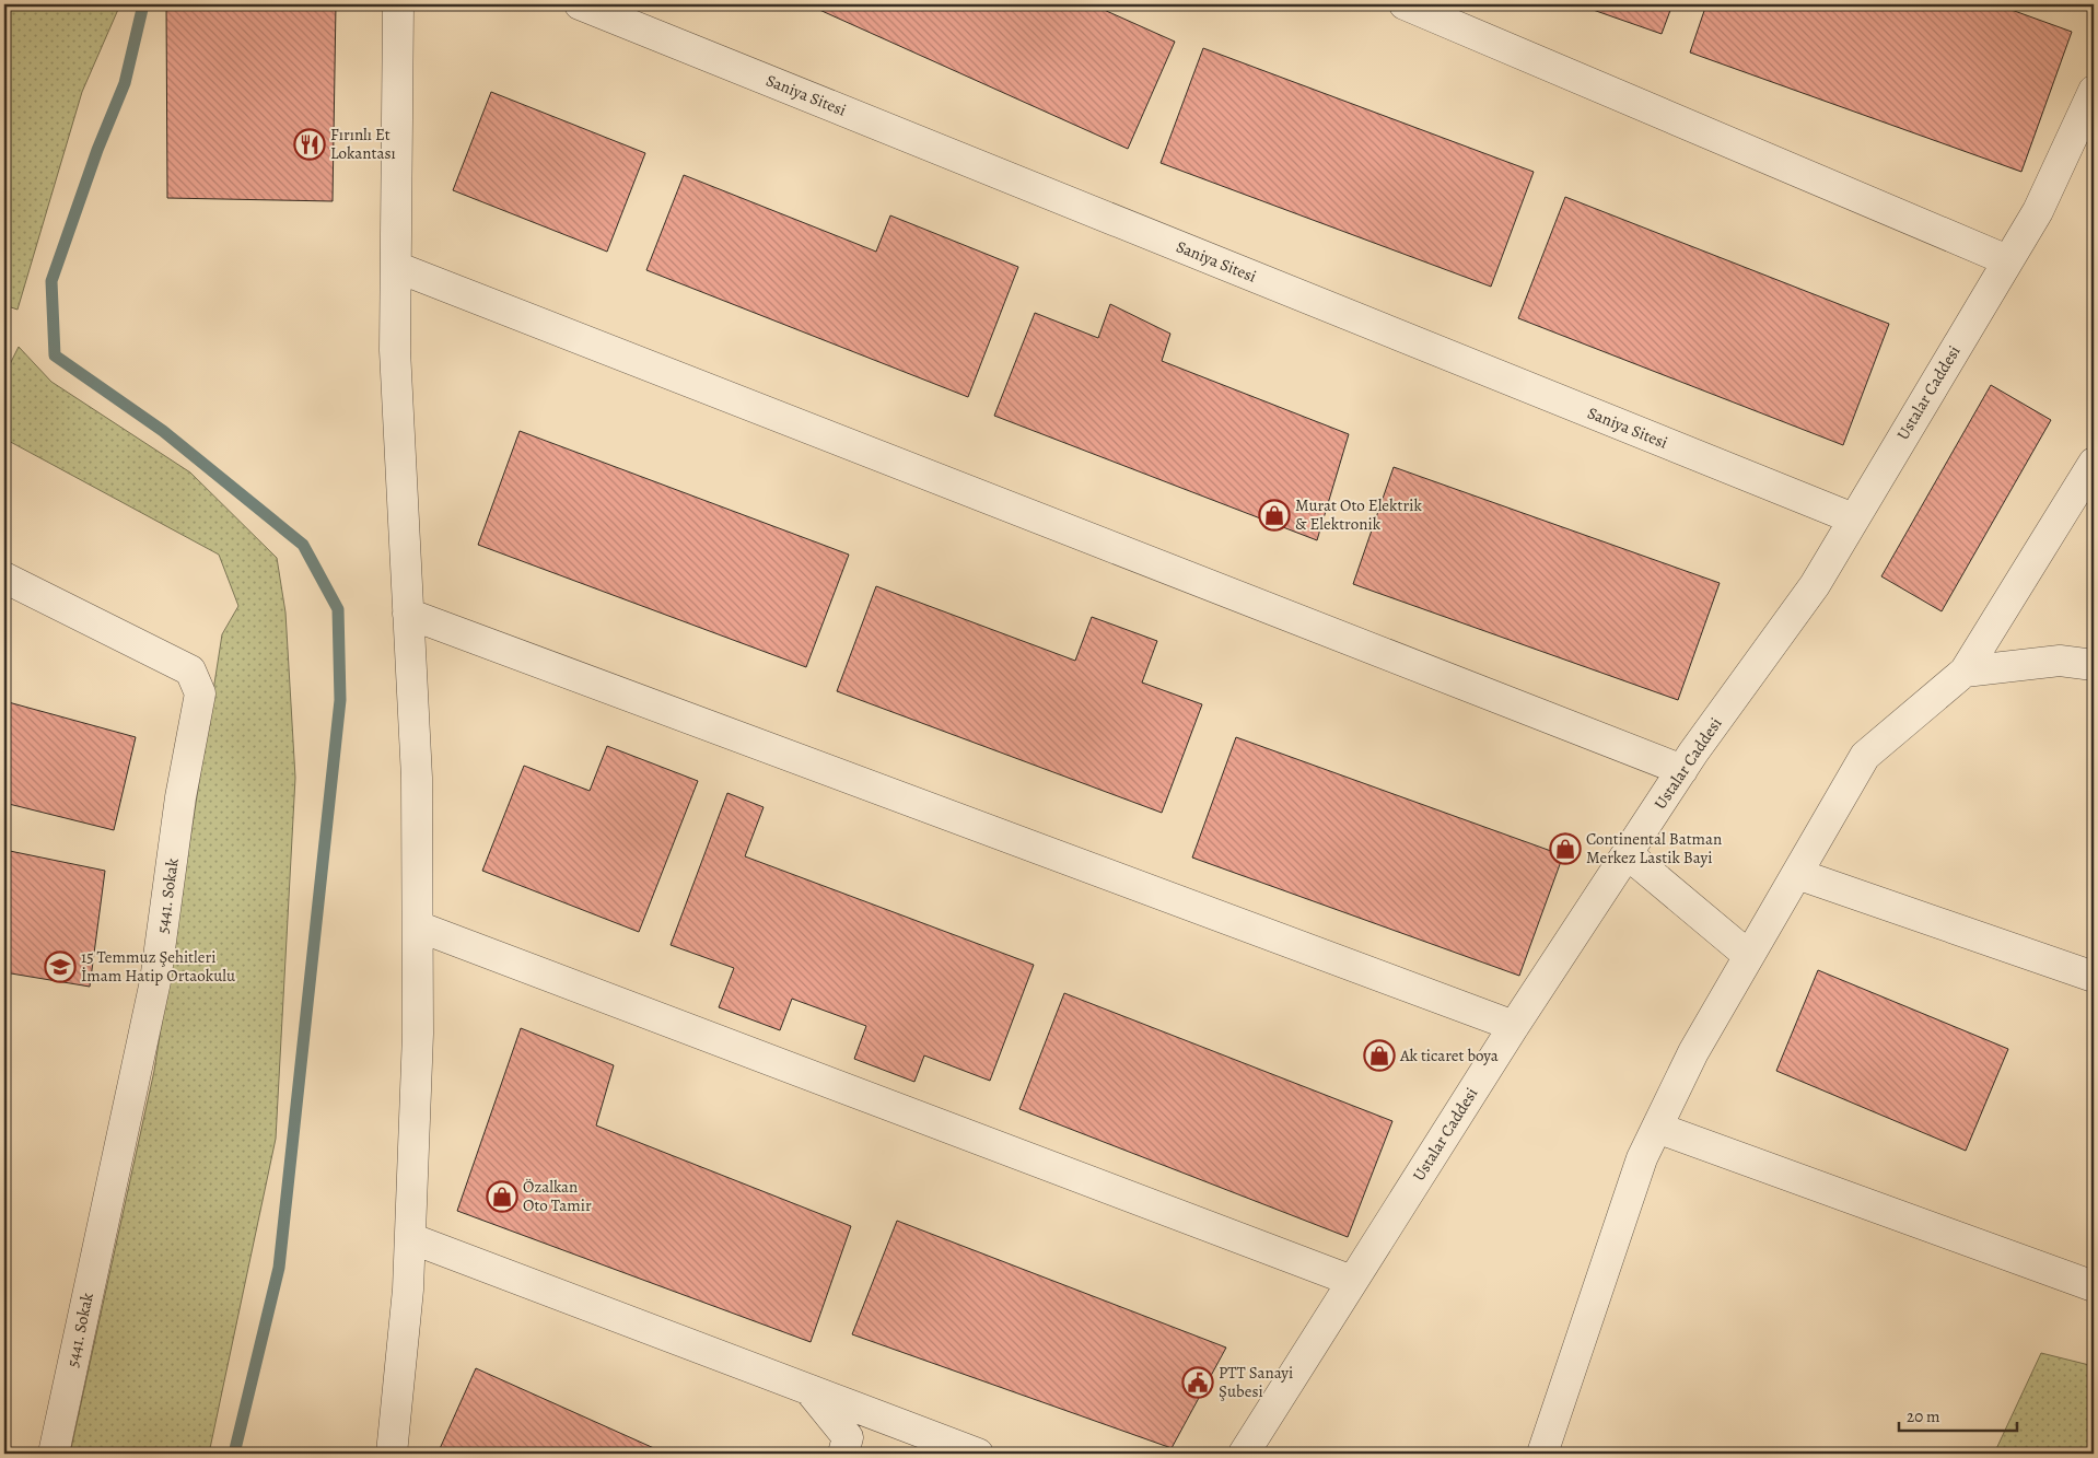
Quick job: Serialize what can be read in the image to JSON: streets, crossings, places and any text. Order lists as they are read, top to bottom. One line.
{"streets":{"street":["Saniya Sitesi","Ustalar Caddesi","5441. Sokak"]},"crossings":[["Saniya Sitesi","Ustalar Caddesi"]],"places":{"restaurant":["Fırınlı Et Lokantası"],"shop":["Murat Oto Elektrik & Elektronik","Continental Batman Merkez Lastik Bayi","Ak ticaret boya","Özalkan Oto Tamir"],"school or university":["15 Temmuz Şehitleri İmam Hatip Ortaokulu"],"public building":["PTT Sanayi Şubesi"]},"scale_bar":"20 m"}
